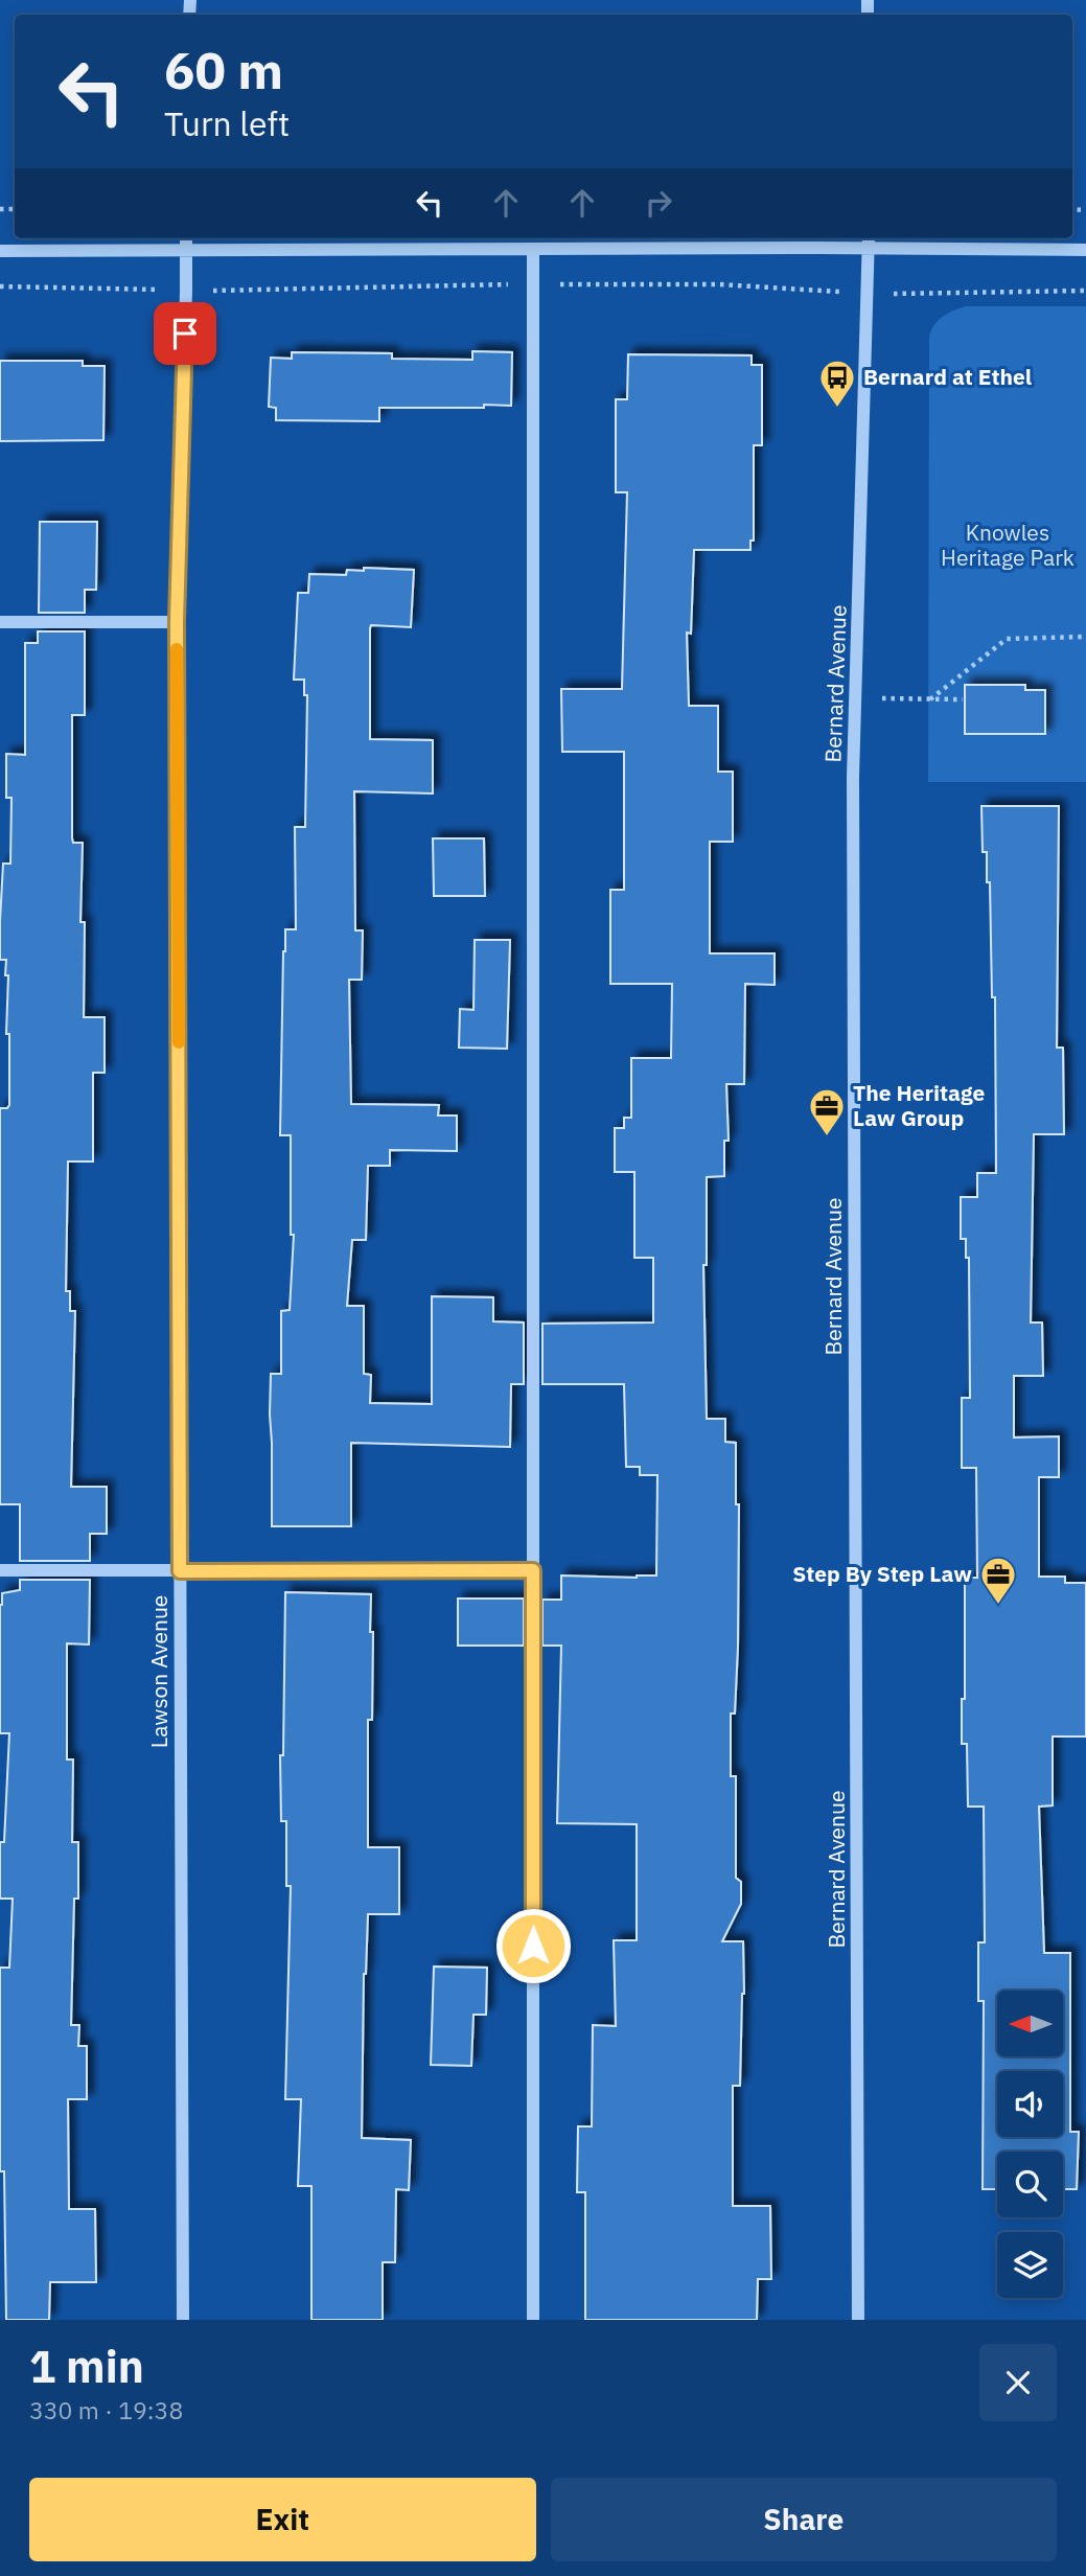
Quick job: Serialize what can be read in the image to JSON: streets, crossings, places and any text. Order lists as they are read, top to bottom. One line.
{"streets":{"street":["Bernard Avenue","Lawson Avenue"]},"parks":["Knowles Heritage Park"],"places":{"bus stop":["Bernard at Ethel"],"office":["The Heritage Law Group","Step By Step Law"]},"north":"left","page":{"turn":["60 m","Turn left"],"heading":["1 min","330 m · 19:38"],"buttons":["Exit","Share"]}}
